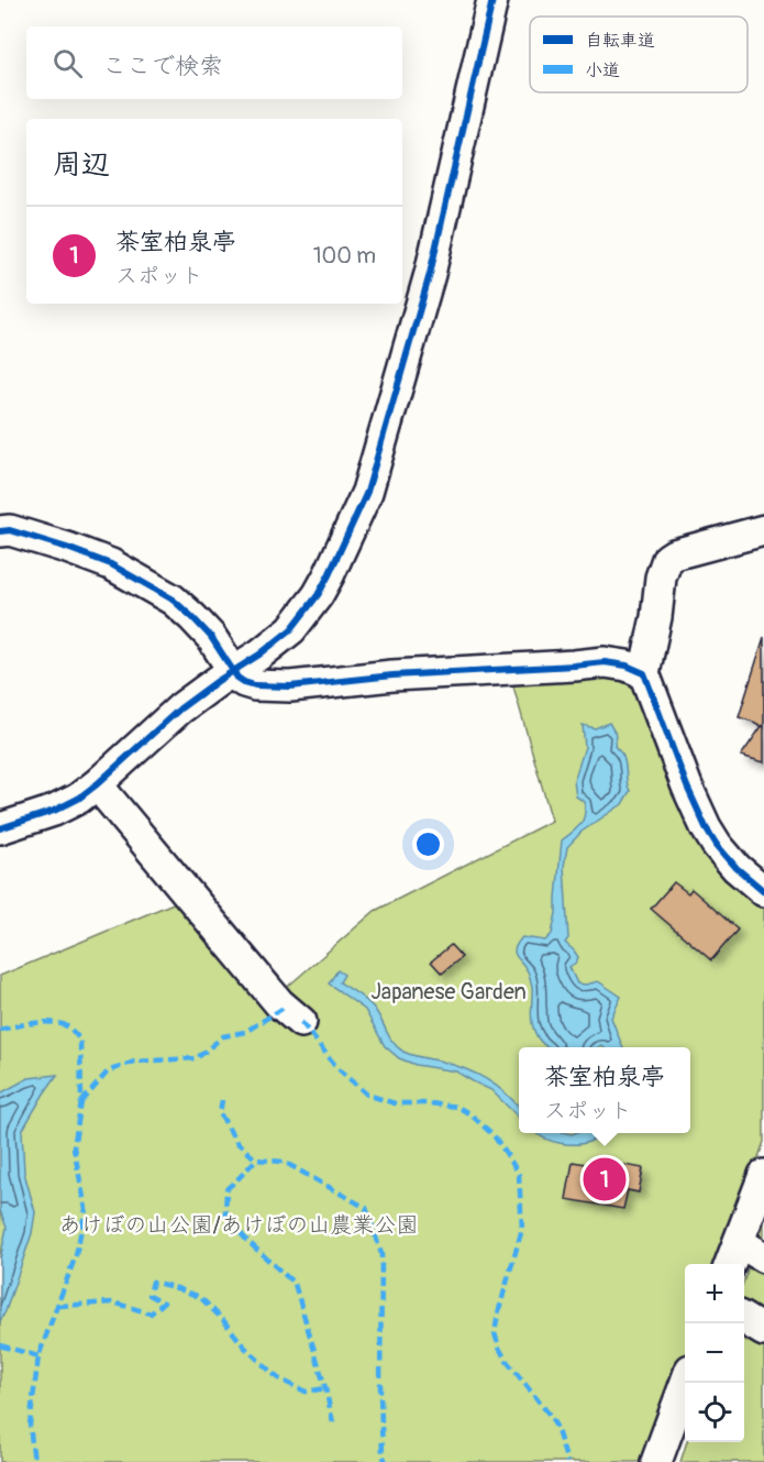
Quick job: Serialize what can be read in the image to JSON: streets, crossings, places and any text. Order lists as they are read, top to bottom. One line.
{"parks":["Japanese Garden","あけぼの山公園/あけぼの山農業公園"],"legend":["自転車道","小道"],"page":{"search":"ここで検索","heading":"周辺","list":[{"mark":"1","name":"茶室柏泉亭","note":"スポット","value":"100 m"}],"popup":["茶室柏泉亭","スポット"],"pins":"1","map_buttons":["+","−"]}}
